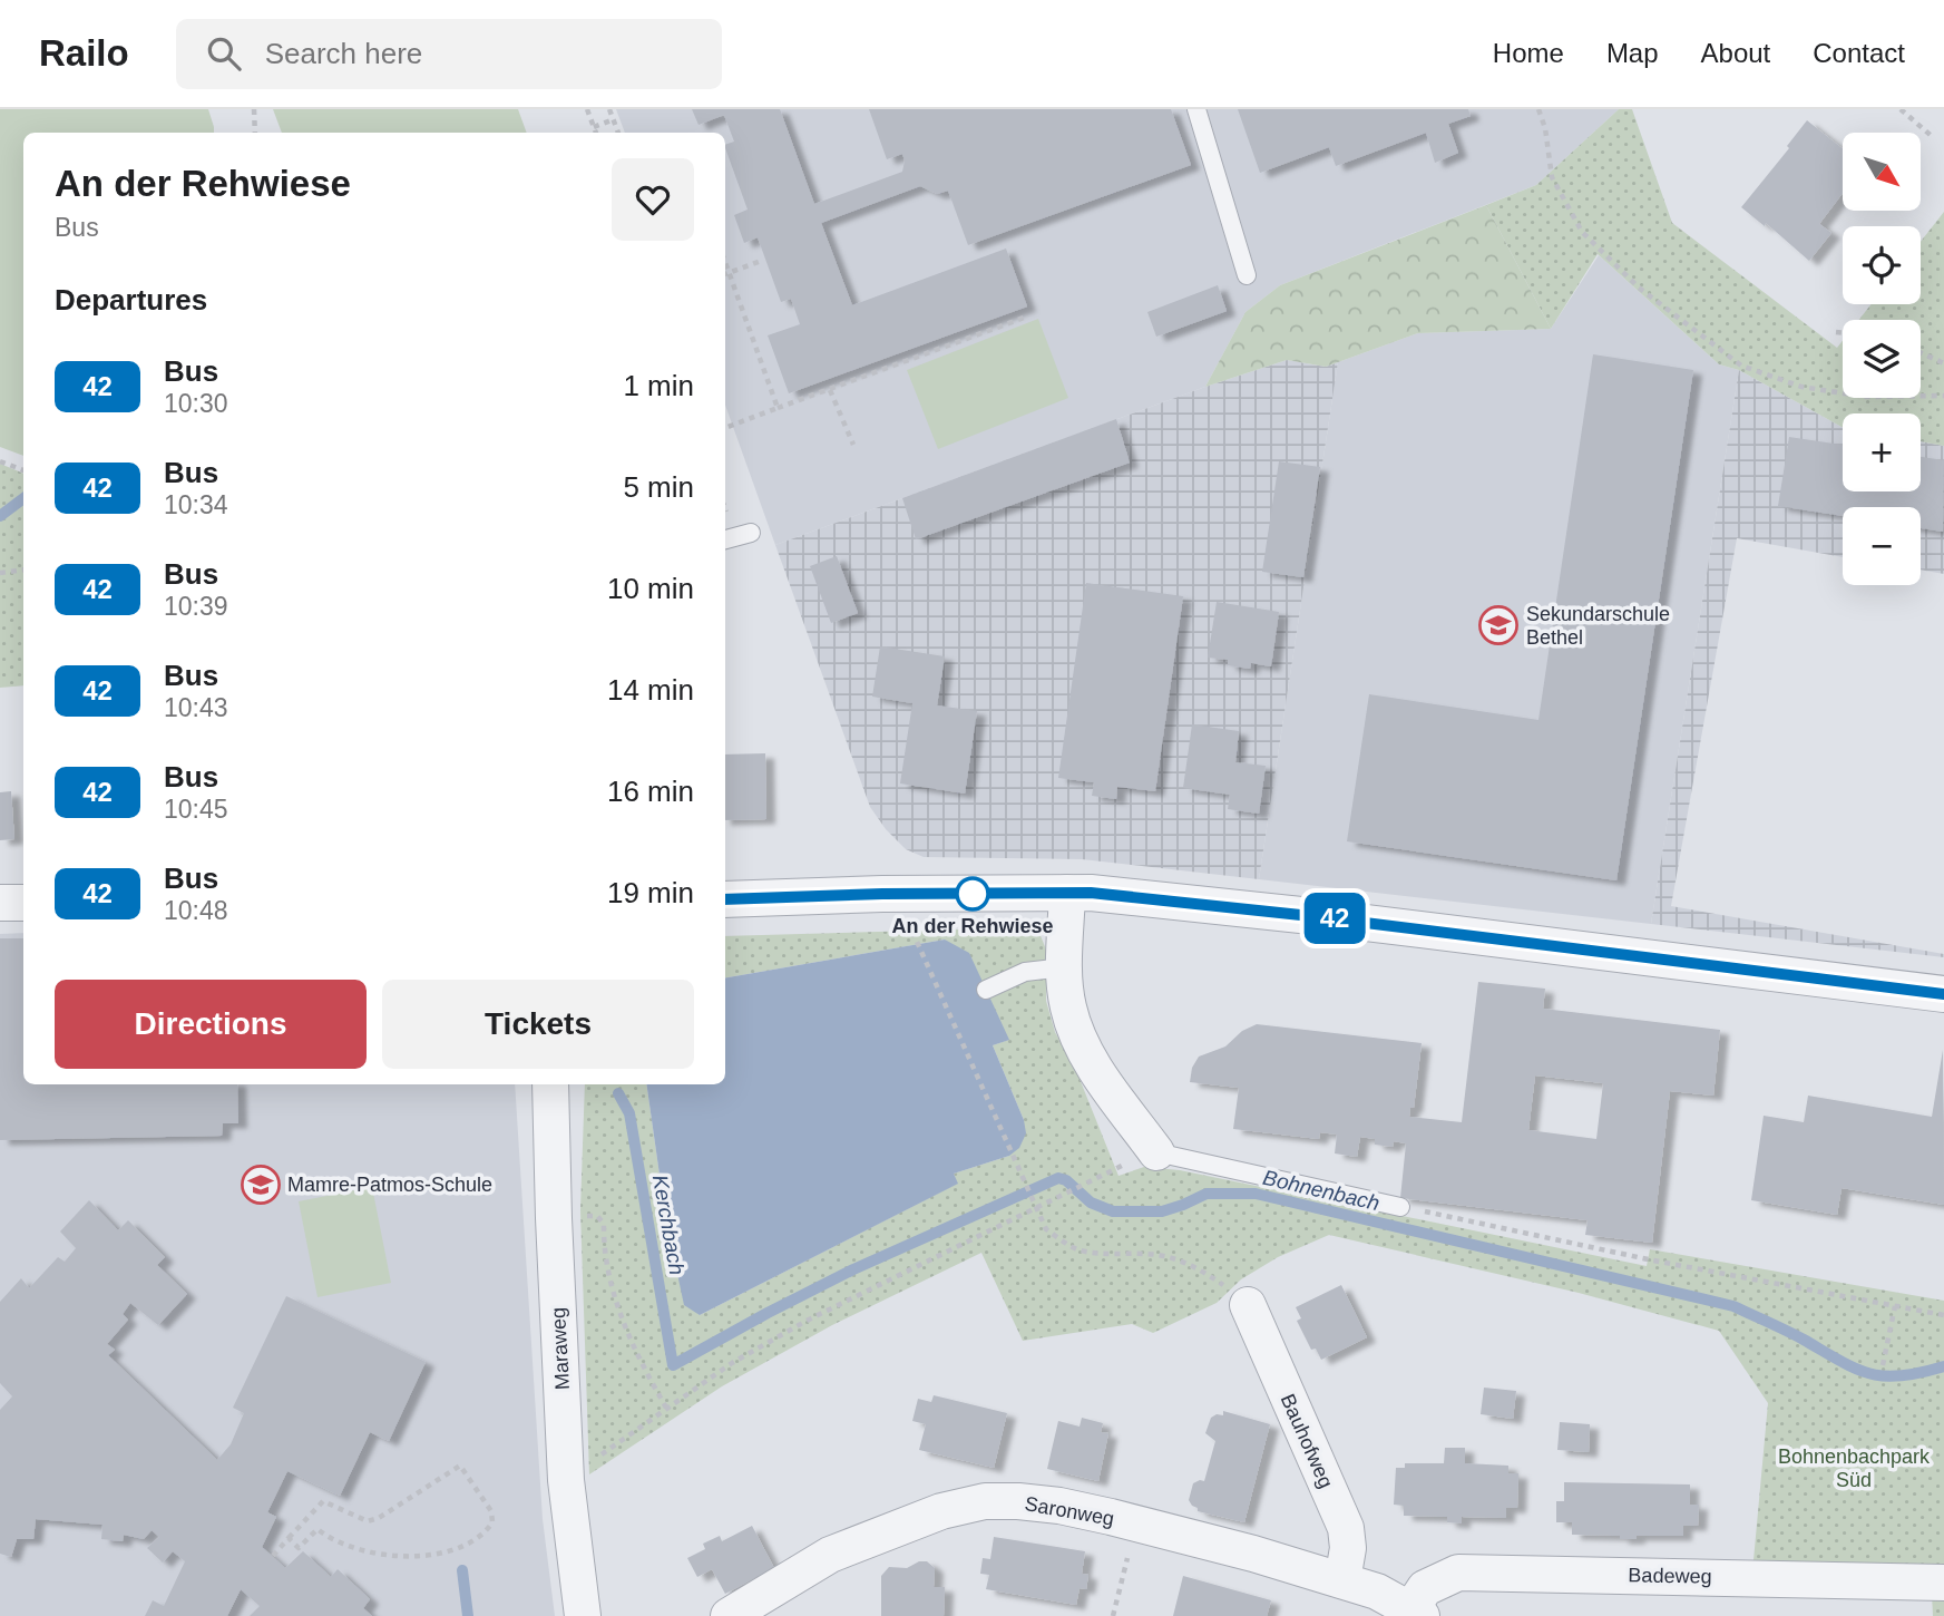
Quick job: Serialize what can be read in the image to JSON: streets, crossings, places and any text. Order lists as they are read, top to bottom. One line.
{"streets":{"street":["Maraweg","Bauhofweg","Saronweg","Badeweg"]},"crossings":[["Bauhofweg","Saronweg"],["Saronweg","Badeweg"]],"water":["Bohnenbach","Kerchbach"],"parks":["Bohnenbachpark Süd"],"places":{"school or university":["Sekundarschule Bethel","Mamre-Patmos-Schule"],"other":["An der Rehwiese"]},"lines":["bus line 42"],"north":"bottom right","page":{"header":"Railo","search":"Search here","nav":["Home","Map","About","Contact"],"on_map":"42","map_buttons":["+","−"],"heading":[["An der Rehwiese","Bus"],"Departures"],"list":[{"mark":"42","name":"Bus","note":"10:30","value":"1 min"},{"mark":"42","name":"Bus","note":"10:34","value":"5 min"},{"mark":"42","name":"Bus","note":"10:39","value":"10 min"},{"mark":"42","name":"Bus","note":"10:43","value":"14 min"},{"mark":"42","name":"Bus","note":"10:45","value":"16 min"},{"mark":"42","name":"Bus","note":"10:48","value":"19 min"}],"buttons":["Directions","Tickets"]}}
